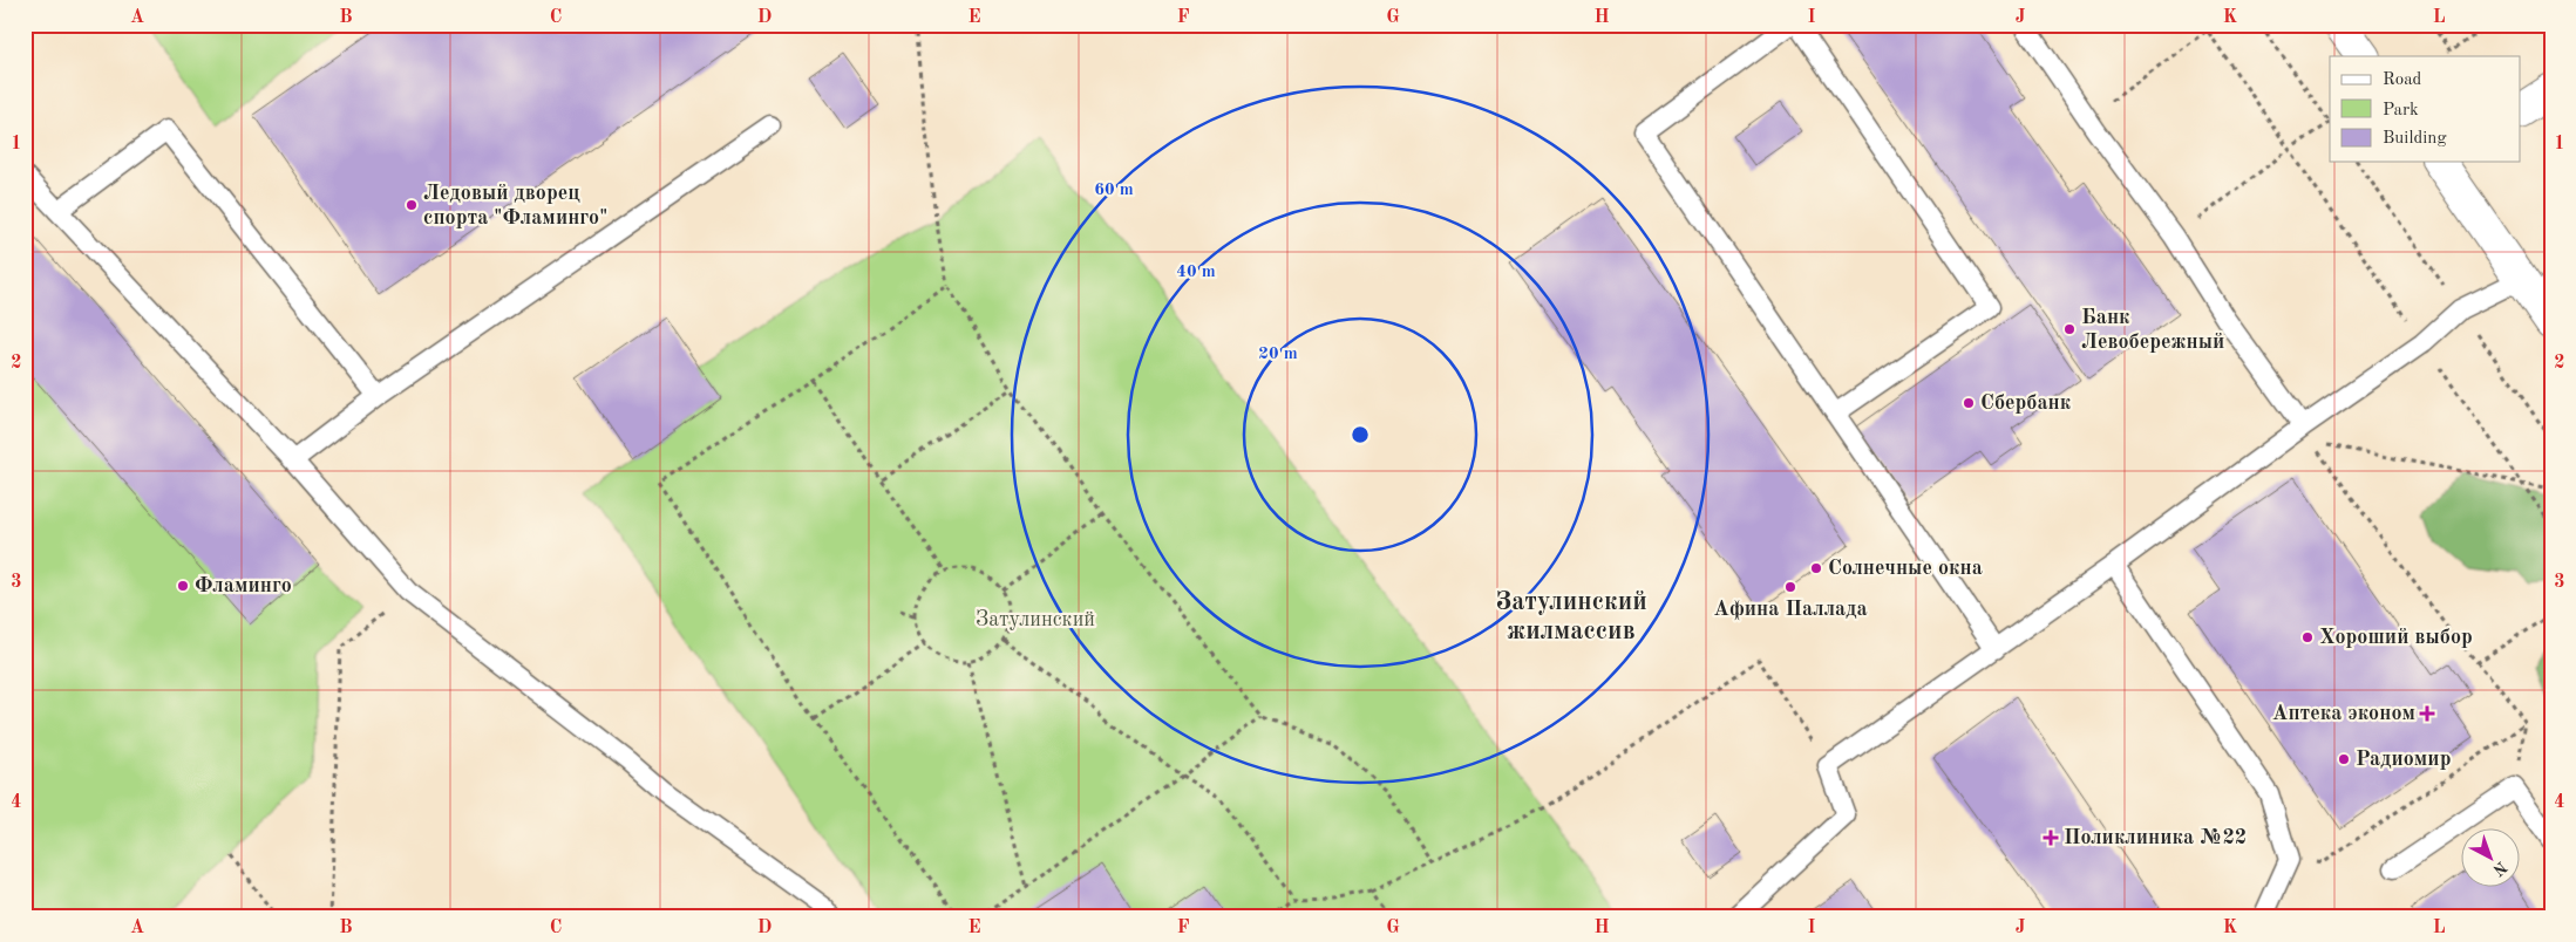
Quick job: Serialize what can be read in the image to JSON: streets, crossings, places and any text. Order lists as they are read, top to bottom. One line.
{"districts":["Затулинский жилмассив"],"parks":["Затулинский"],"places":{"other":["Ледовый дворец спорта \"Фламинго\"","Банк Левобережный","Сбербанк","Солнечные окна","Фламинго","Афина Паллада","Хороший выбор","Радиомир"],"health":["Аптека эконом","Поликлиника №22"]},"legend":["Road","Park","Building"],"north":"bottom right","grid":{"columns":["A","B","C","D","E","F","G","H","I","J","K","L"],"rows":["1","2","3","4"]},"rings":["60 m","40 m","20 m"]}
